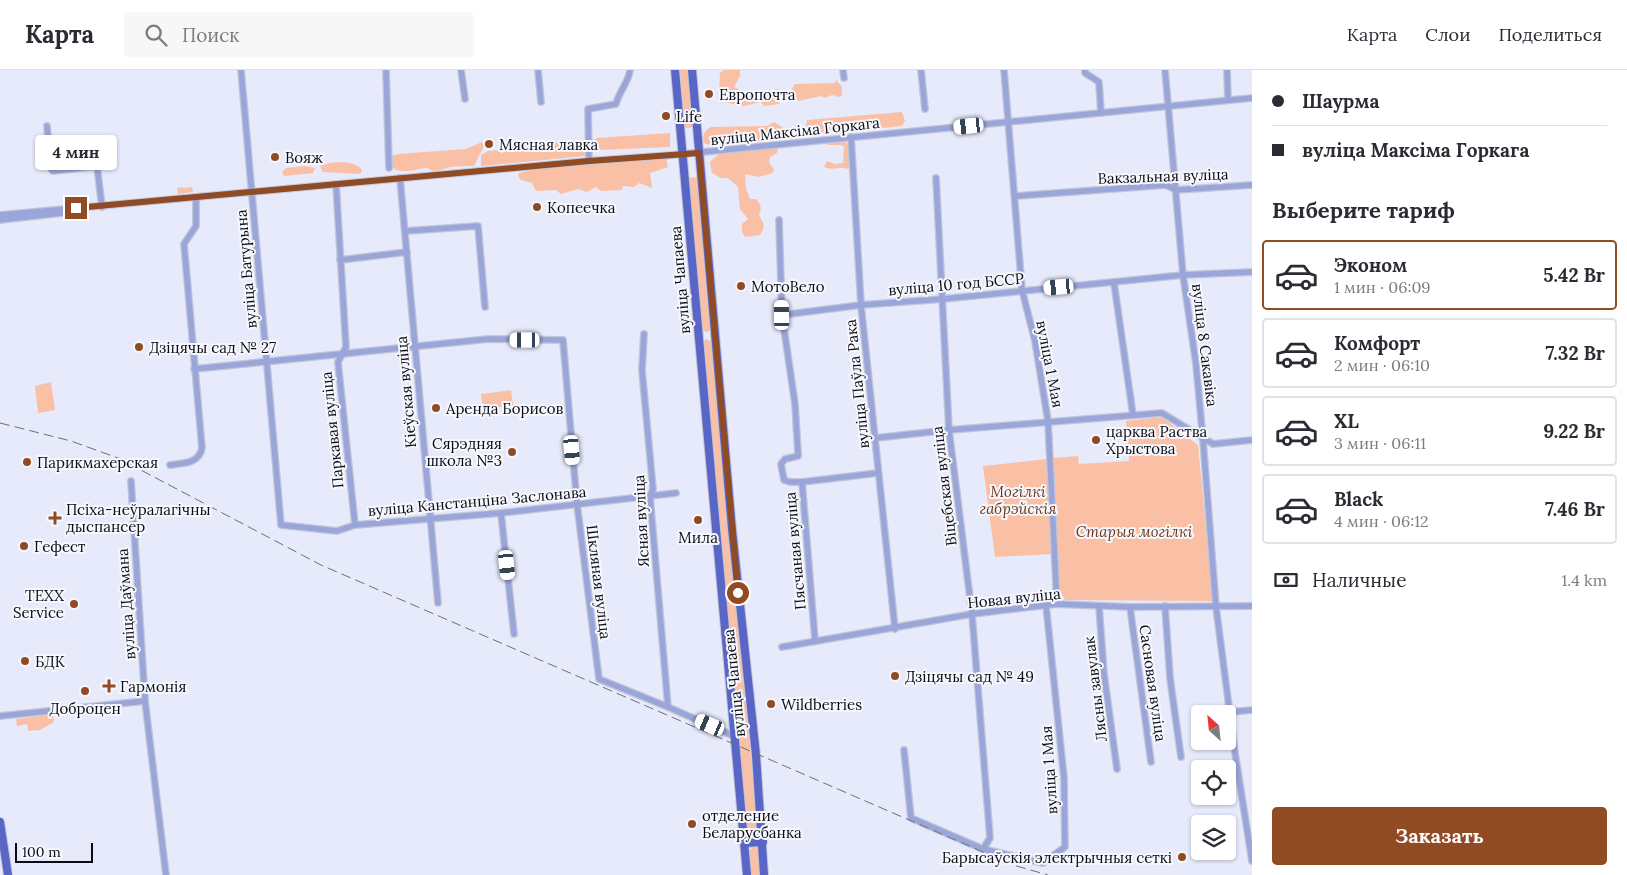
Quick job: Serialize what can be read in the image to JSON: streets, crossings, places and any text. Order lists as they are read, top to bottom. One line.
{"streets":{"main road":["вуліца Чапаева"],"street":["вуліца Максіма Горкага","Вакзальная вуліца","вуліца Батурына","вуліца 10 год БССР","вуліца 8 Сакавіка","вуліца 1 Мая","вуліца Паўла Рака","Кіеўская вуліца","Паркавая вуліца","Віцебская вуліца","вуліца Канстанціна Заслонава","Ясная вуліца","Пясчаная вуліца","Шкляная вуліца","Новая вуліца","вуліца Даўмана","Сасновая вуліца","Лясны завулак"]},"crossings":[["вуліца Максіма Горкага","вуліца Батурына"],["вуліца Максіма Горкага","вуліца Чапаева"],["вуліца Максіма Горкага","вуліца 8 Сакавіка"],["вуліца Максіма Горкага","вуліца 1 Мая"],["вуліца Максіма Горкага","вуліца Паўла Рака"],["вуліца Максіма Горкага","Кіеўская вуліца"],["вуліца Максіма Горкага","Паркавая вуліца"],["Вакзальная вуліца","вуліца 8 Сакавіка"],["Вакзальная вуліца","вуліца 1 Мая"],["вуліца Батурына","вуліца Канстанціна Заслонава"],["вуліца Чапаева","Шкляная вуліца"],["вуліца 10 год БССР","вуліца 8 Сакавіка"],["вуліца 10 год БССР","вуліца 1 Мая"],["вуліца 10 год БССР","вуліца Паўла Рака"],["вуліца 10 год БССР","Віцебская вуліца"],["вуліца 10 год БССР","Пясчаная вуліца"],["вуліца 8 Сакавіка","Новая вуліца"],["вуліца 1 Мая","Віцебская вуліца"],["вуліца 1 Мая","Новая вуліца"],["вуліца Паўла Рака","Новая вуліца"],["Кіеўская вуліца","вуліца Канстанціна Заслонава"],["Кіеўская вуліца","Шкляная вуліца"],["Паркавая вуліца","вуліца Канстанціна Заслонава"],["Віцебская вуліца","Новая вуліца"],["вуліца Канстанціна Заслонава","Ясная вуліца"],["вуліца Канстанціна Заслонава","Шкляная вуліца"],["Ясная вуліца","Шкляная вуліца"],["Пясчаная вуліца","Новая вуліца"],["Новая вуліца","Сасновая вуліца"],["Новая вуліца","Лясны завулак"]],"parks":["Могілкі габрэйскія","Старыя могілкі"],"places":{"other":["Европочта","Life","Мясная лавка","Вояж","Копеечка","МотоВело","Дзіцячы сад № 27","Аренда Борисов","царква Раства Хрыстова","Сярэдняя школа №3","Парикмахерская","Мила","Гефест","TEXX Service","БДК","Дзіцячы сад № 49","Доброцен","Wildberries","отделение Беларусбанка","Барысаўскія электрычныя сеткі"],"health":["Псіха-неўралагічны дыспансер","Гармонія"]},"scale_bar":"100 m","north":"top left","page":{"header":"Карта","search":"Поиск","nav":["Карта","Слои","Поделиться"],"banner":["Шаурма","вуліца Максіма Горкага"],"bubble":"4 мин","heading":"Выберите тариф","list":[{"name":"Эконом","note":"1 мин · 06:09","value":"5.42 Br"},{"name":"Комфорт","note":"2 мин · 06:10","value":"7.32 Br"},{"name":"XL","note":"3 мин · 06:11","value":"9.22 Br"},{"name":"Black","note":"4 мин · 06:12","value":"7.46 Br"}],"pay":["Наличные","1.4 km"],"buttons":"Заказать","scale":"100 m"}}
